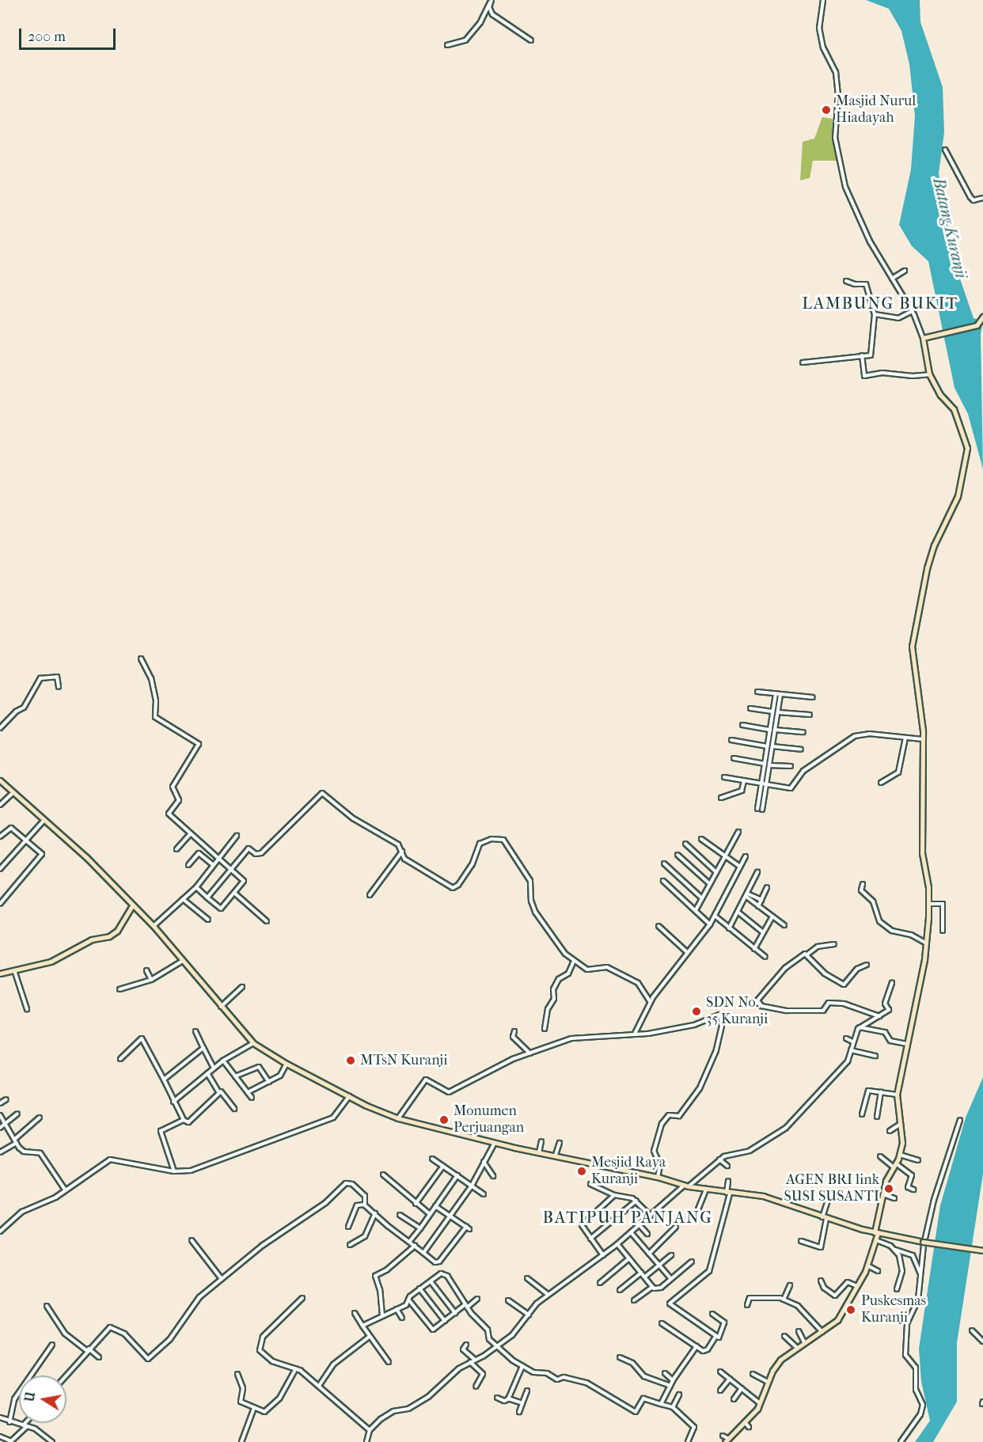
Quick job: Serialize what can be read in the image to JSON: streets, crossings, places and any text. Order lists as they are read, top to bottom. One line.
{"districts":["LAMBUNG BUKIT","BATIPUH PANJANG"],"water":["Batang Kuranji"],"places":["Masjid Nurul Hiadayah","SDN No. 35 Kuranji","MTsN Kuranji","Monumen Perjuangan","Mesjid Raya Kuranji","AGEN BRI link SUSI SUSANTI","Puskesmas Kuranji"],"scale_bar":"200 m","north":"left"}
